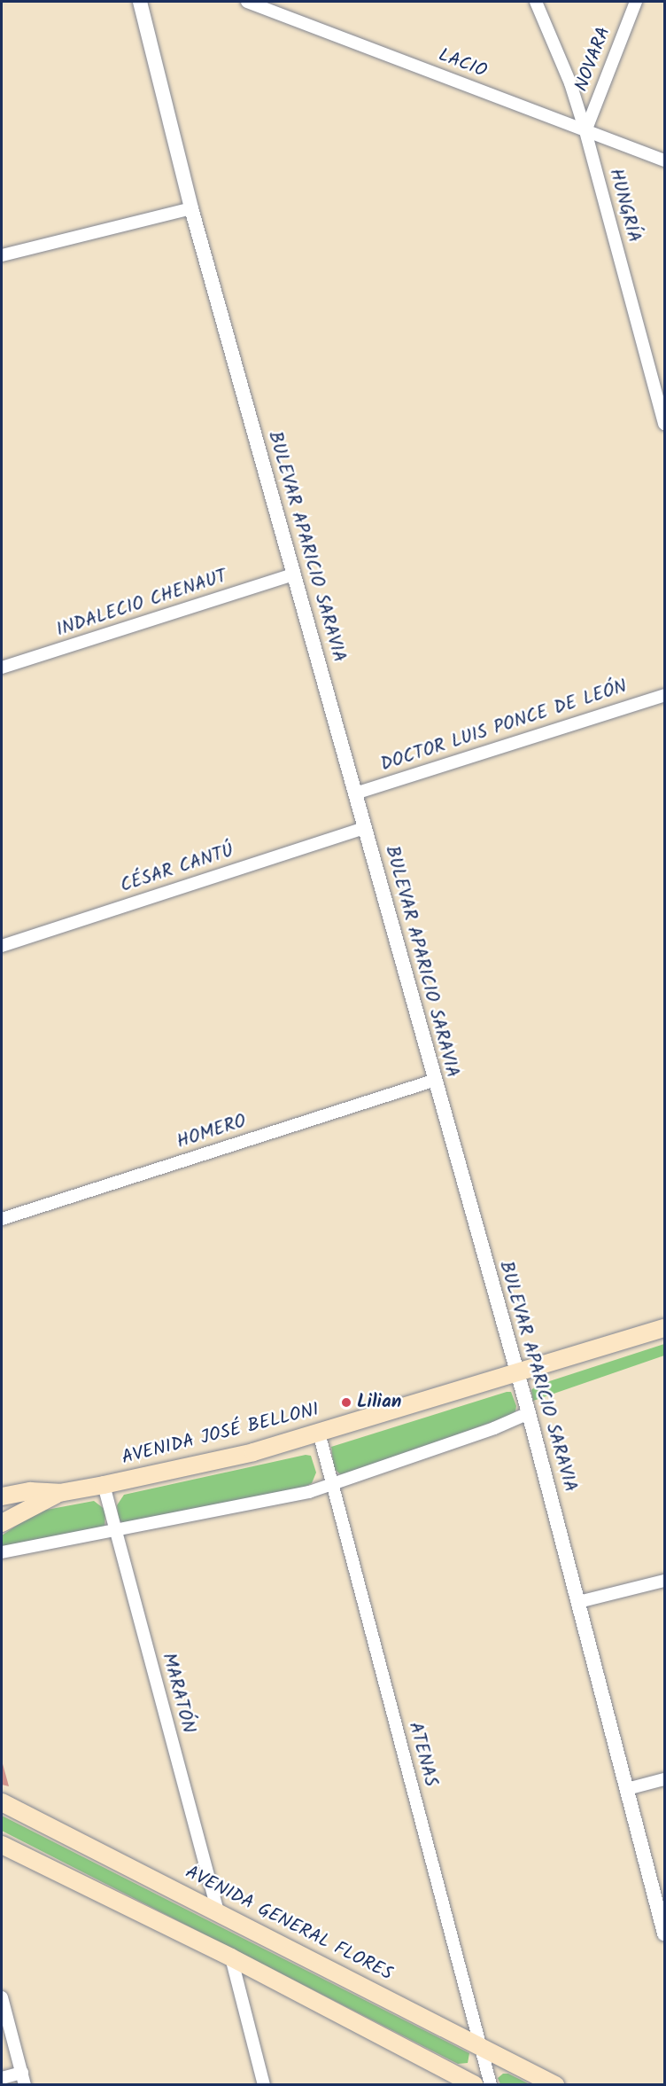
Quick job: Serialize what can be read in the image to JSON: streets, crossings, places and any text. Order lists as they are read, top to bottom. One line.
{"streets":{"main road":["AVENIDA JOSÉ BELLONI","AVENIDA GENERAL FLORES"],"street":["NOVARA","LACIO","HUNGRÍA","BULEVAR APARICIO SARAVIA","INDALECIO CHENAUT","DOCTOR LUIS PONCE DE LEÓN","CÉSAR CANTÚ","HOMERO","MARATÓN","ATENAS"]},"crossings":[["NOVARA","LACIO"],["NOVARA","HUNGRÍA"],["LACIO","HUNGRÍA"],["BULEVAR APARICIO SARAVIA","INDALECIO CHENAUT"],["BULEVAR APARICIO SARAVIA","DOCTOR LUIS PONCE DE LEÓN"],["BULEVAR APARICIO SARAVIA","CÉSAR CANTÚ"],["BULEVAR APARICIO SARAVIA","HOMERO"],["BULEVAR APARICIO SARAVIA","AVENIDA JOSÉ BELLONI"],["AVENIDA JOSÉ BELLONI","MARATÓN"],["AVENIDA JOSÉ BELLONI","ATENAS"],["MARATÓN","AVENIDA GENERAL FLORES"],["ATENAS","AVENIDA GENERAL FLORES"]],"places":["Lilian"]}
